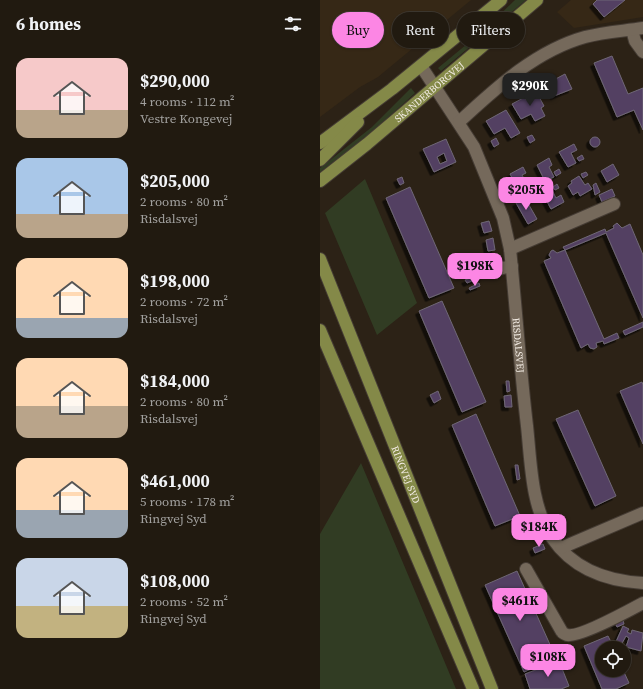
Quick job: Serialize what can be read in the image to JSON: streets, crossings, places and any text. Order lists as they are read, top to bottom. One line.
{"streets":{"main road":["SKANDERBORGVEJ","RINGVEJ SYD"],"street":["RISDALSVEJ"]},"crossings":[["SKANDERBORGVEJ","RISDALSVEJ"]],"page":{"heading":"6 homes","chip":["Buy","Rent","Filters"],"list":[{"name":"$290,000","note":"4 rooms · 112 m² · Vestre Kongevej"},{"name":"$205,000","note":"2 rooms · 80 m² · Risdalsvej"},{"name":"$198,000","note":"2 rooms · 72 m² · Risdalsvej"},{"name":"$184,000","note":"2 rooms · 80 m² · Risdalsvej"},{"name":"$461,000","note":"5 rooms · 178 m² · Ringvej Syd"},{"name":"$108,000","note":"2 rooms · 52 m² · Ringvej Syd"}],"price":["$290K","$205K","$198K","$184K","$461K","$108K"]}}
